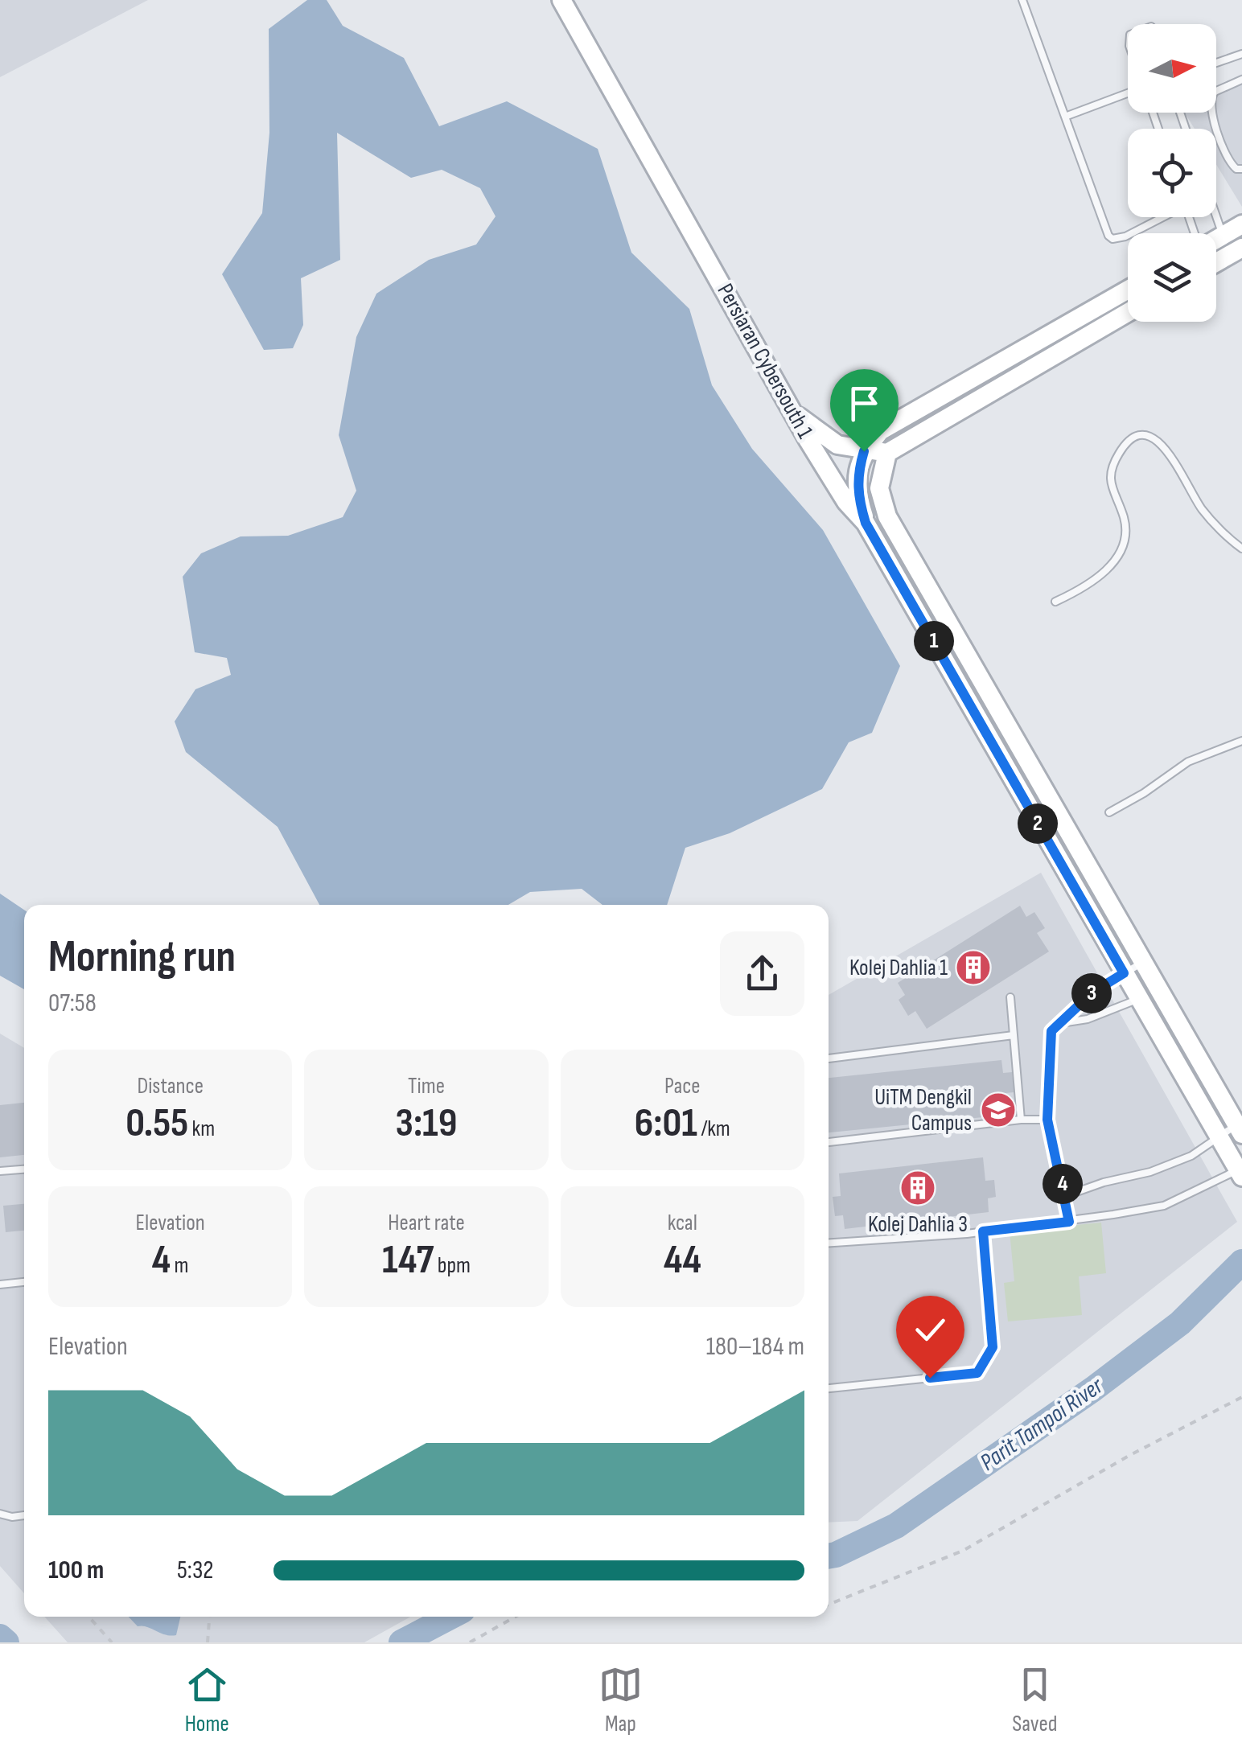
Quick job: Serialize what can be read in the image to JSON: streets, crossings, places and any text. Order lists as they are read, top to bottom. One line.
{"streets":{"street":["Persiaran Cybersouth 1"]},"water":["Parit Tampoi River"],"places":{"building":["Kolej Dahlia 1","Kolej Dahlia 3"],"school or university":["UiTM Dengkil Campus"]},"north":"right","page":{"pins":["1","2","3","4"],"heading":["Morning run","07:58"],"stats":[["Distance","0.55 km"],["Time","3:19"],["Pace","6:01 /km"],["Elevation","4 m"],["Heart rate","147 bpm"],["kcal","44"]],"chart":["Elevation","180–184 m"],"list":[{"name":"100 m","note":"5:32"}],"tabs":["Home","Map","Saved"]}}
